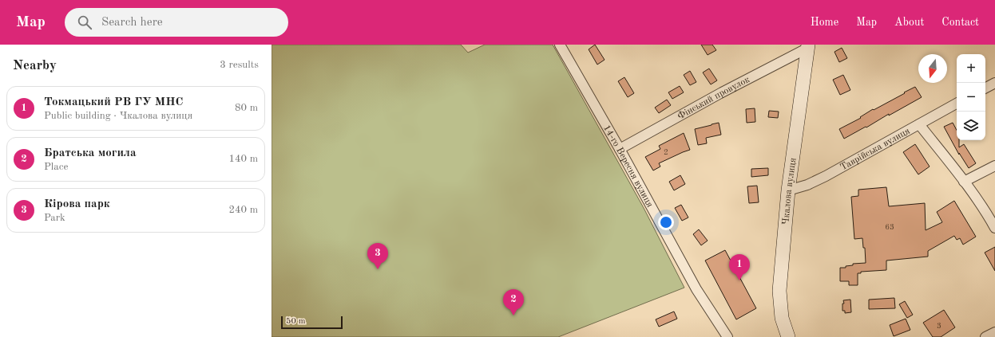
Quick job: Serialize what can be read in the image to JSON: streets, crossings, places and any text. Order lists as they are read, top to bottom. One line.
{"streets":{"main road":["Чкалова вулиця"],"street":["Фінський провулок","Таврійська вулиця","14-го Вересня вулиця"]},"crossings":[["Фінський провулок","14-го Вересня вулиця"],["Фінський провулок","Чкалова вулиця"],["Таврійська вулиця","Чкалова вулиця"]],"house_numbers":["2","63","3"],"scale_bar":"50 m","north":"bottom","page":{"header":"Map","search":"Search here","nav":["Home","Map","About","Contact"],"heading":["Nearby","3 results"],"map_buttons":["+","−"],"list":[{"mark":"1","name":"Токмацький РВ ГУ МНС","note":"Public building · Чкалова вулиця","value":"80 m"},{"mark":"2","name":"Братська могила","note":"Place","value":"140 m"},{"mark":"3","name":"Кірова парк","note":"Park","value":"240 m"}],"pins":["3","1","2"],"scale":"50 m"}}
